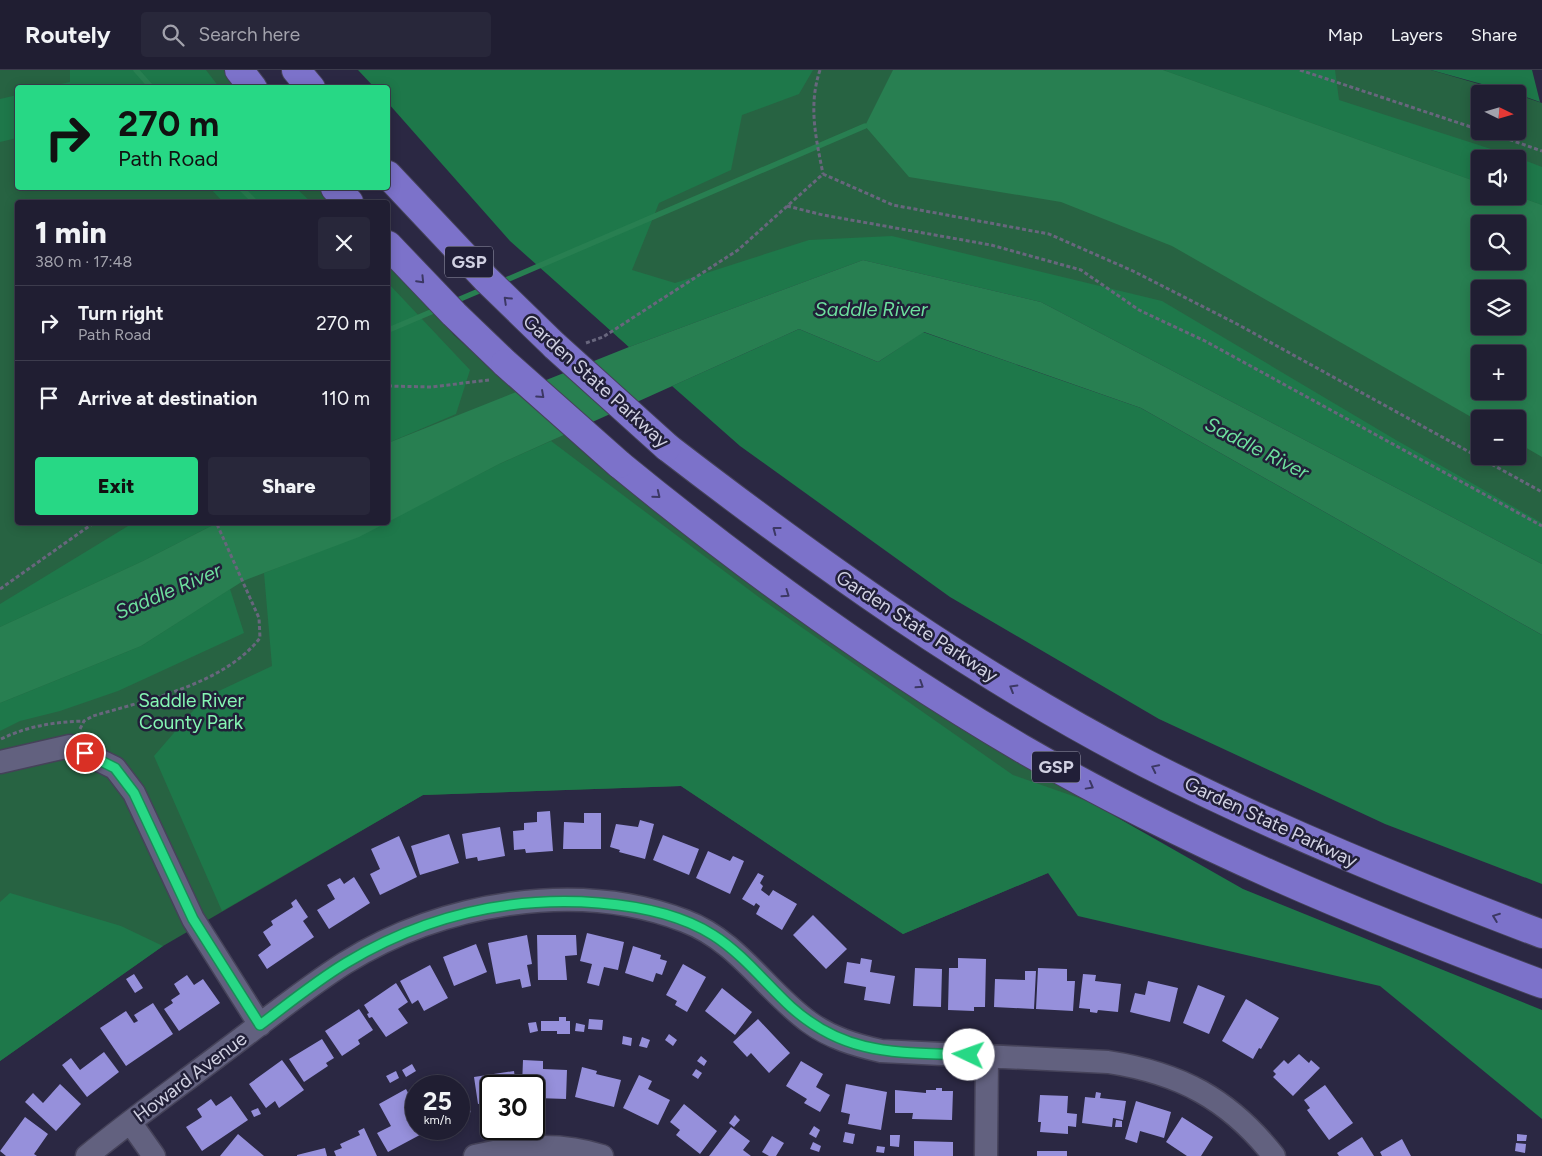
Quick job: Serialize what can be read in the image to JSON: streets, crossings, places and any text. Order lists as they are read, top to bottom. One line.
{"streets":{"highway":["GSP","Garden State Parkway"],"street":["Howard Avenue"]},"water":["Saddle River"],"parks":["Saddle River County Park"],"north":"right","page":{"header":"Routely","search":"Search here","nav":["Map","Layers","Share"],"map_buttons":["+","−"],"turn":["270 m","Path Road"],"heading":["1 min","380 m · 17:48"],"list":[{"name":"Turn right","note":"Path Road","value":"270 m"},{"name":"Arrive at destination","value":"110 m"}],"buttons":["Exit","Share"],"speed":"25 km/h","limit":"30"}}
